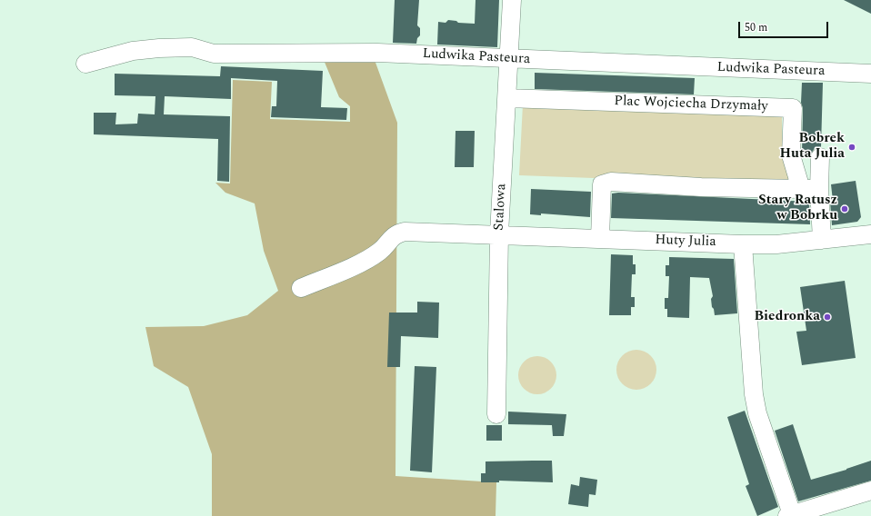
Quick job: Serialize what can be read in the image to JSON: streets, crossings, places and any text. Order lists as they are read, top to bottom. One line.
{"streets":{"street":["Ludwika Pasteura","Plac Wojciecha Drzymały","Stalowa","Huty Julia"]},"crossings":[["Ludwika Pasteura","Stalowa"],["Plac Wojciecha Drzymały","Stalowa"],["Stalowa","Huty Julia"]],"places":["Bobrek Huta Julia","Stary Ratusz w Bobrku","Biedronka"],"scale_bar":"50 m"}
